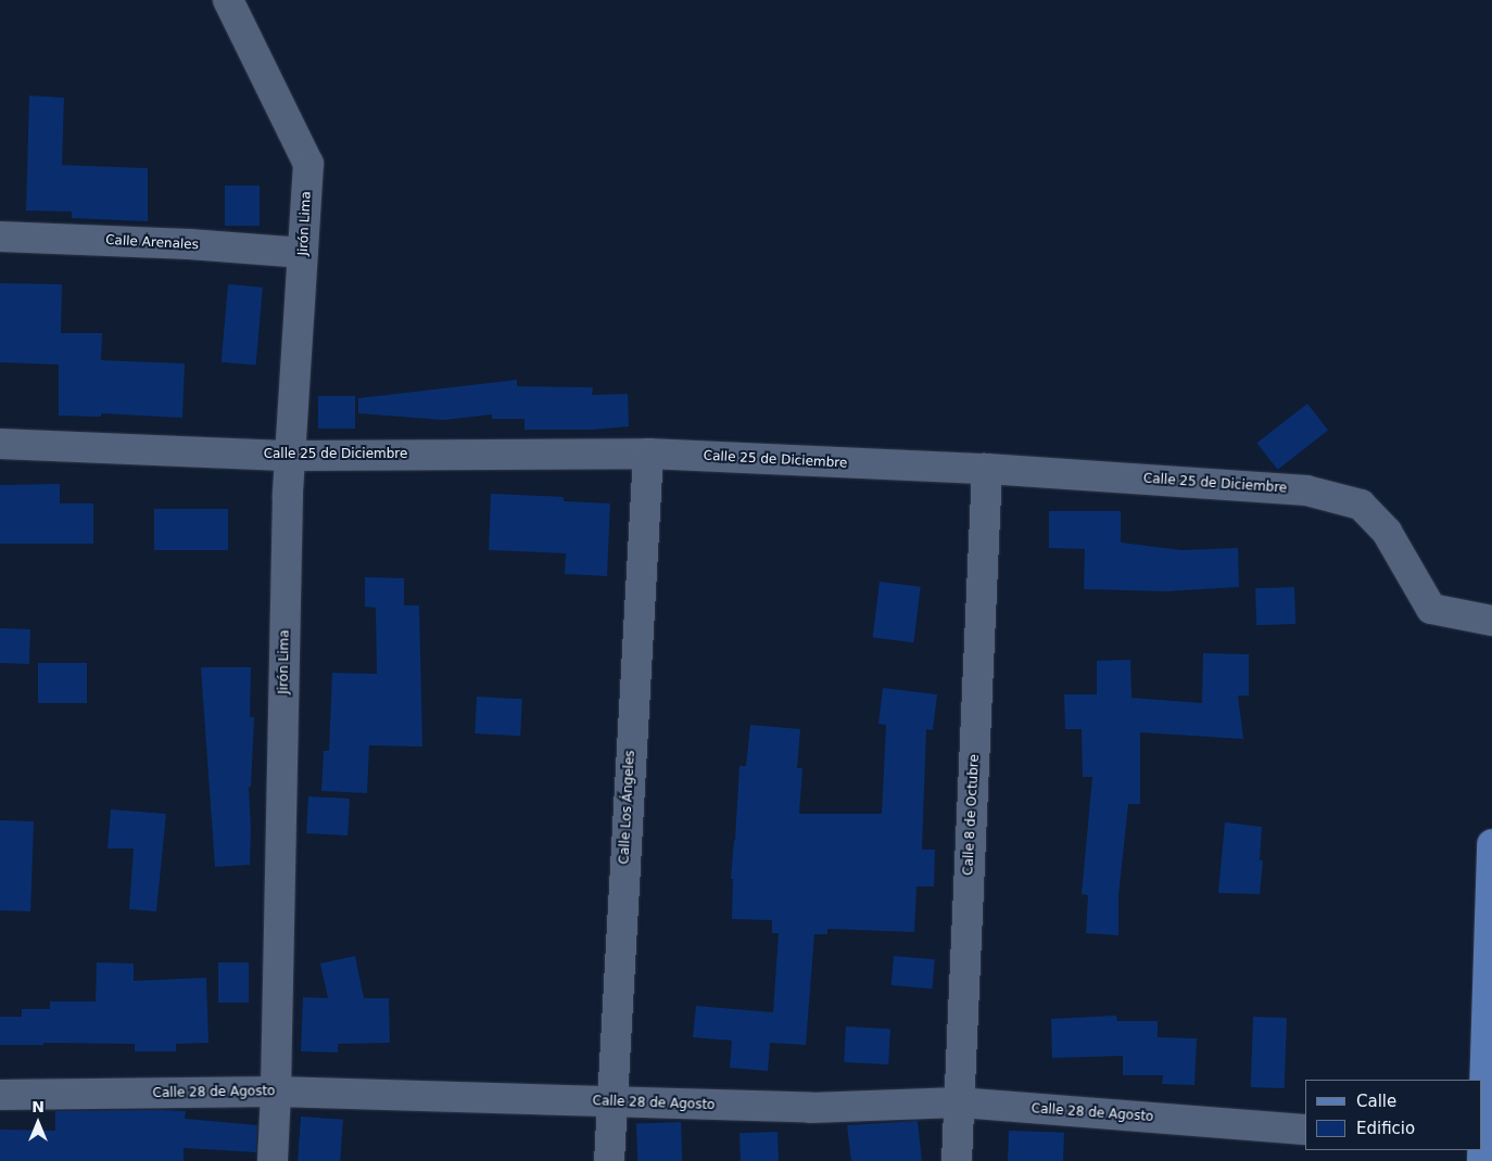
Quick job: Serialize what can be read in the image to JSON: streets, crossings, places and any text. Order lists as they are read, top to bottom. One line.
{"streets":{"street":["Jirón Lima","Calle Arenales","Calle 25 de Diciembre","Calle Los Ángeles","Calle 8 de Octubre","Calle 28 de Agosto"]},"crossings":[["Jirón Lima","Calle Arenales"],["Jirón Lima","Calle 25 de Diciembre"],["Jirón Lima","Calle 28 de Agosto"],["Calle 25 de Diciembre","Calle Los Ángeles"],["Calle 25 de Diciembre","Calle 8 de Octubre"],["Calle Los Ángeles","Calle 28 de Agosto"],["Calle 8 de Octubre","Calle 28 de Agosto"]],"legend":["Calle","Edificio"],"north":"top"}
